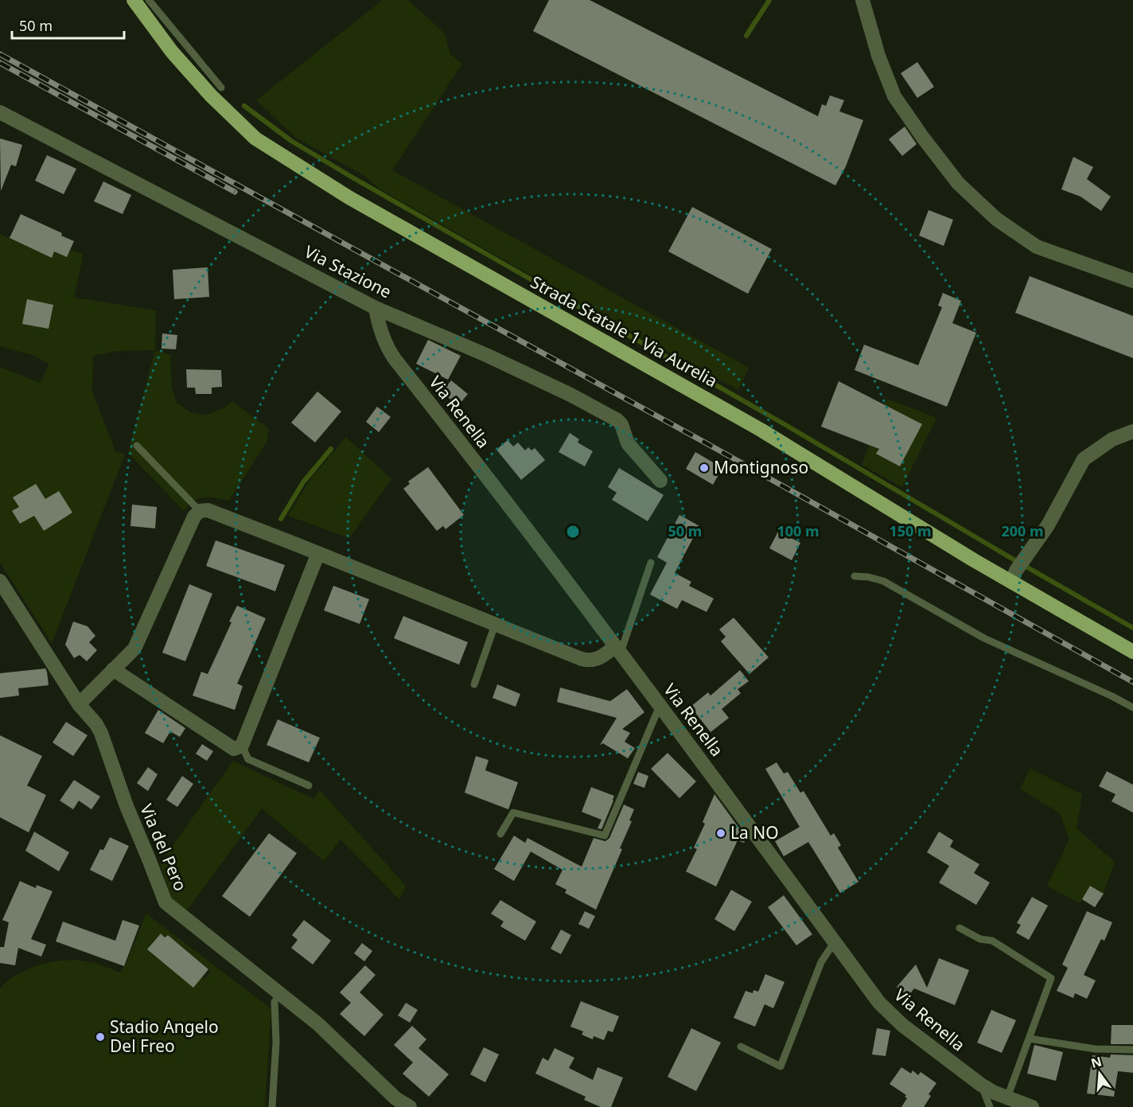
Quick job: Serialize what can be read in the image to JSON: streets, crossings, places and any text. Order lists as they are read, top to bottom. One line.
{"streets":{"main road":["Strada Statale 1 Via Aurelia"],"street":["Via Stazione","Via Renella","Via del Pero"]},"crossings":[["Via Stazione","Via Renella"]],"places":["Montignoso","La NO","Stadio Angelo Del Freo"],"scale_bar":"50 m","north":"top","rings":["50 m","100 m","150 m","200 m"]}
